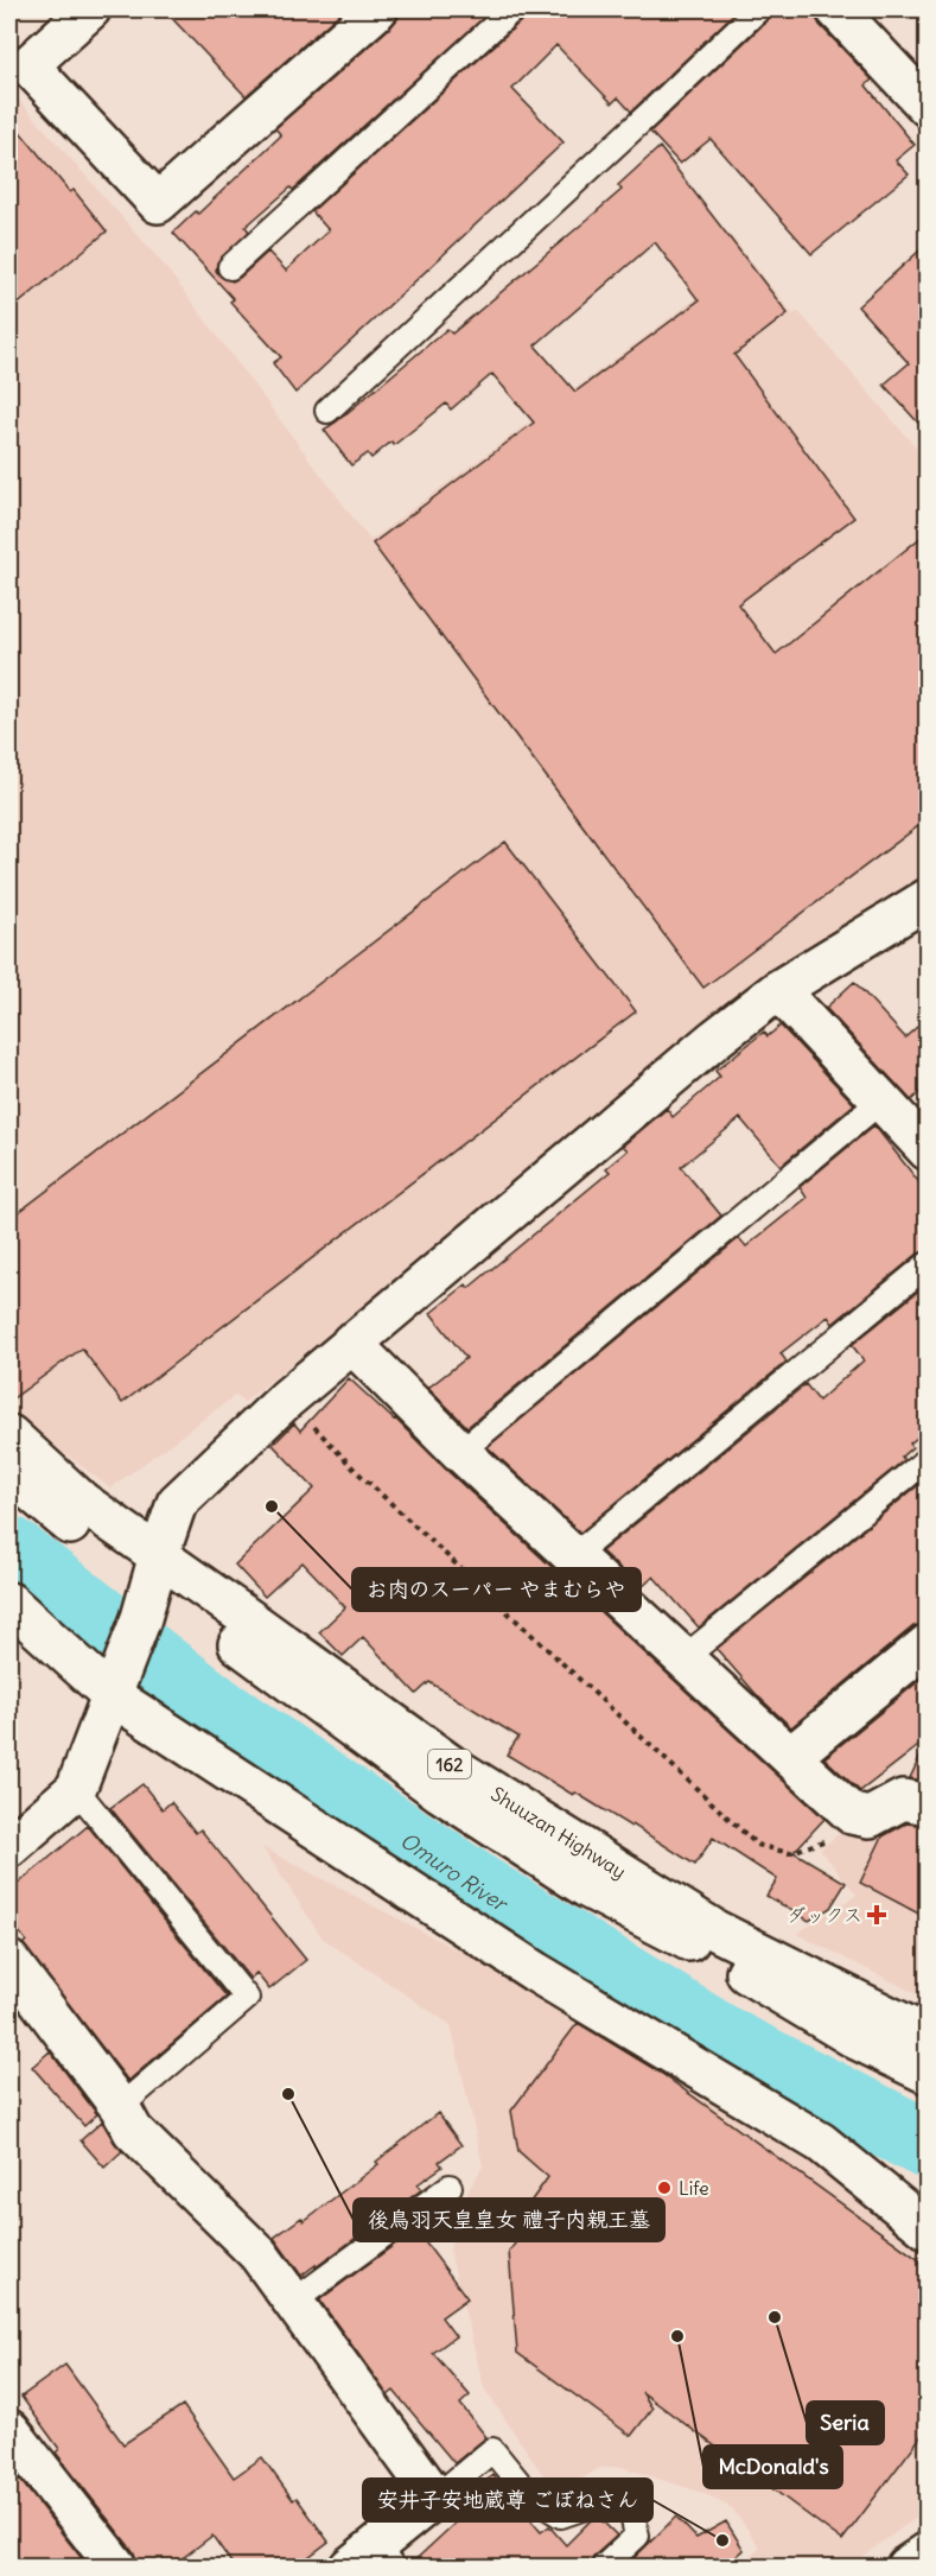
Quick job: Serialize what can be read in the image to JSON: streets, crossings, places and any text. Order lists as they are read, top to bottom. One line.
{"streets":{"main road":["162","Shuuzan Highway"]},"water":["Omuro River"],"places":{"other":["お肉のスーパー やまむらや","後鳥羽天皇皇女 禮子内親王墓","Life","Seria","McDonald's","安井子安地蔵尊 ごぼねさん"],"health":["ダックス"]}}
